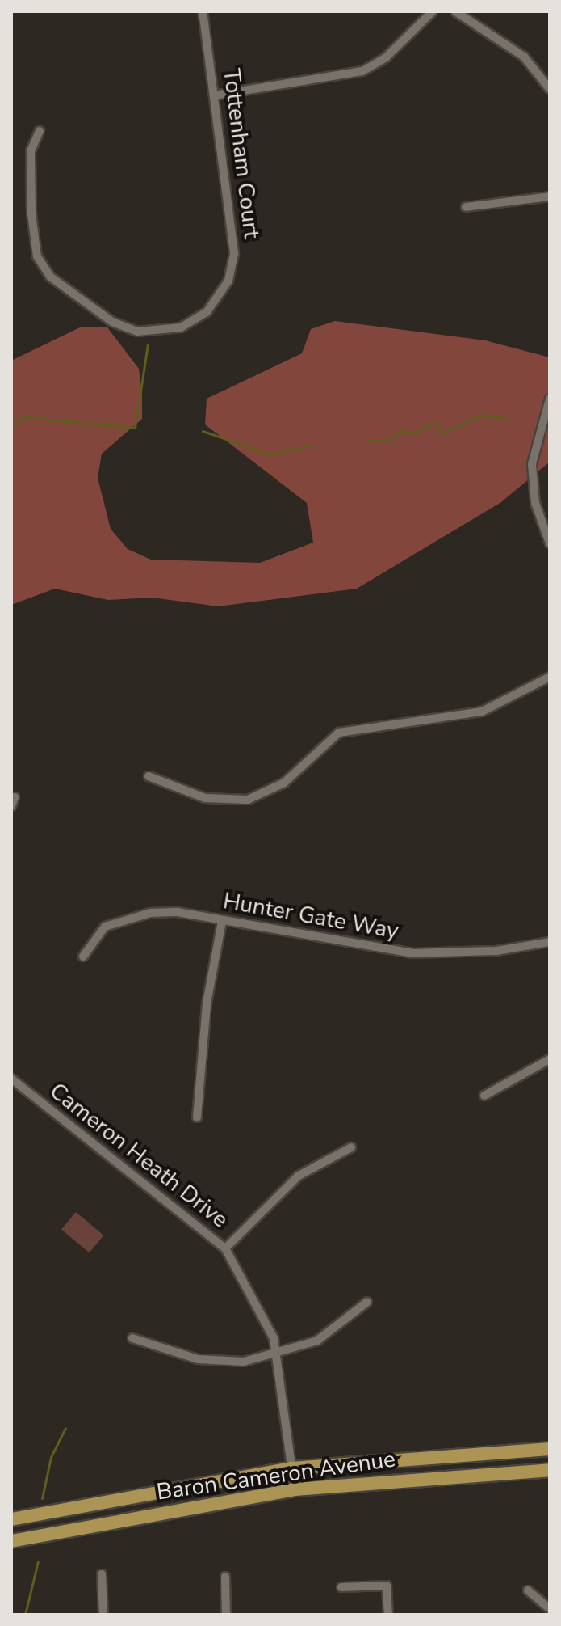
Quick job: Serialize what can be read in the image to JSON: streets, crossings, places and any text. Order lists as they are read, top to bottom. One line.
{"streets":{"main road":["Baron Cameron Avenue"],"street":["Tottenham Court","Hunter Gate Way","Cameron Heath Drive"]},"crossings":[["Cameron Heath Drive","Baron Cameron Avenue"]]}
